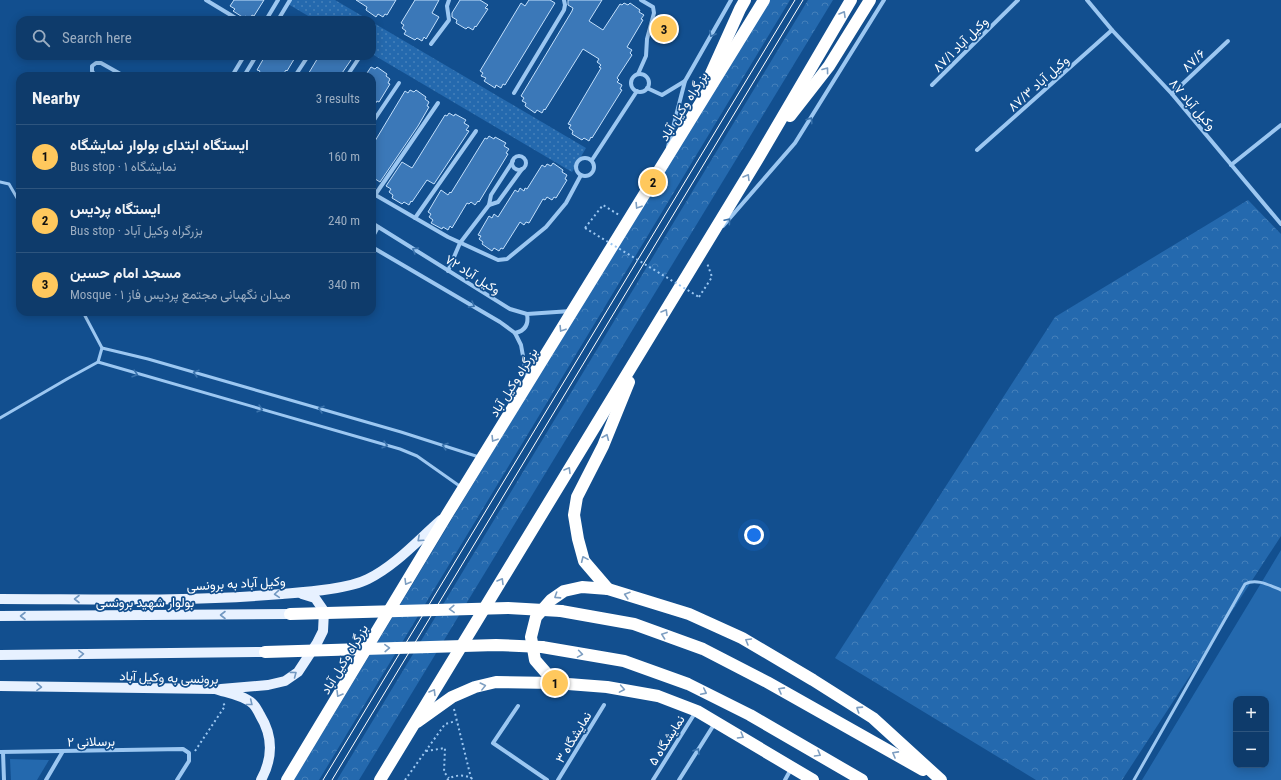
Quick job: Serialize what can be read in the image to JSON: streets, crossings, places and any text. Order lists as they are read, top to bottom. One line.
{"streets":{"highway":["بزرگراه وکیل آباد"],"main road":["وکیل آباد به برونسی","بولوار شهید برونسی","برونسی به وکیل آباد"],"street":["وکیل آباد ۸۷/۱","۸۷/۶","وکیل آباد ۸۷/۳","وکیل آباد ۸۷","۷۲ وکیل آباد","نمایشگاه ۳","نمایشگاه ۵","برسلانی ۲"]},"crossings":[["۸۷/۶","وکیل آباد ۸۷"],["وکیل آباد ۸۷/۳","وکیل آباد ۸۷"],["بزرگراه وکیل آباد","۷۲ وکیل آباد"],["بزرگراه وکیل آباد","وکیل آباد به برونسی"]],"page":{"pins":["3","2","1"],"search":"Search here","heading":["Nearby","3 results"],"list":[{"mark":"1","name":"ایستگاه ابتدای بولوار نمایشگاه","note":"Bus stop · نمایشگاه ۱","value":"160 m"},{"mark":"2","name":"ایستگاه پردیس","note":"Bus stop · بزرگراه وکیل آباد","value":"240 m"},{"mark":"3","name":"مسجد امام حسین","note":"Mosque · میدان نگهبانی مجتمع پردیس فاز ۱","value":"340 m"}],"map_buttons":["+","−"]}}
